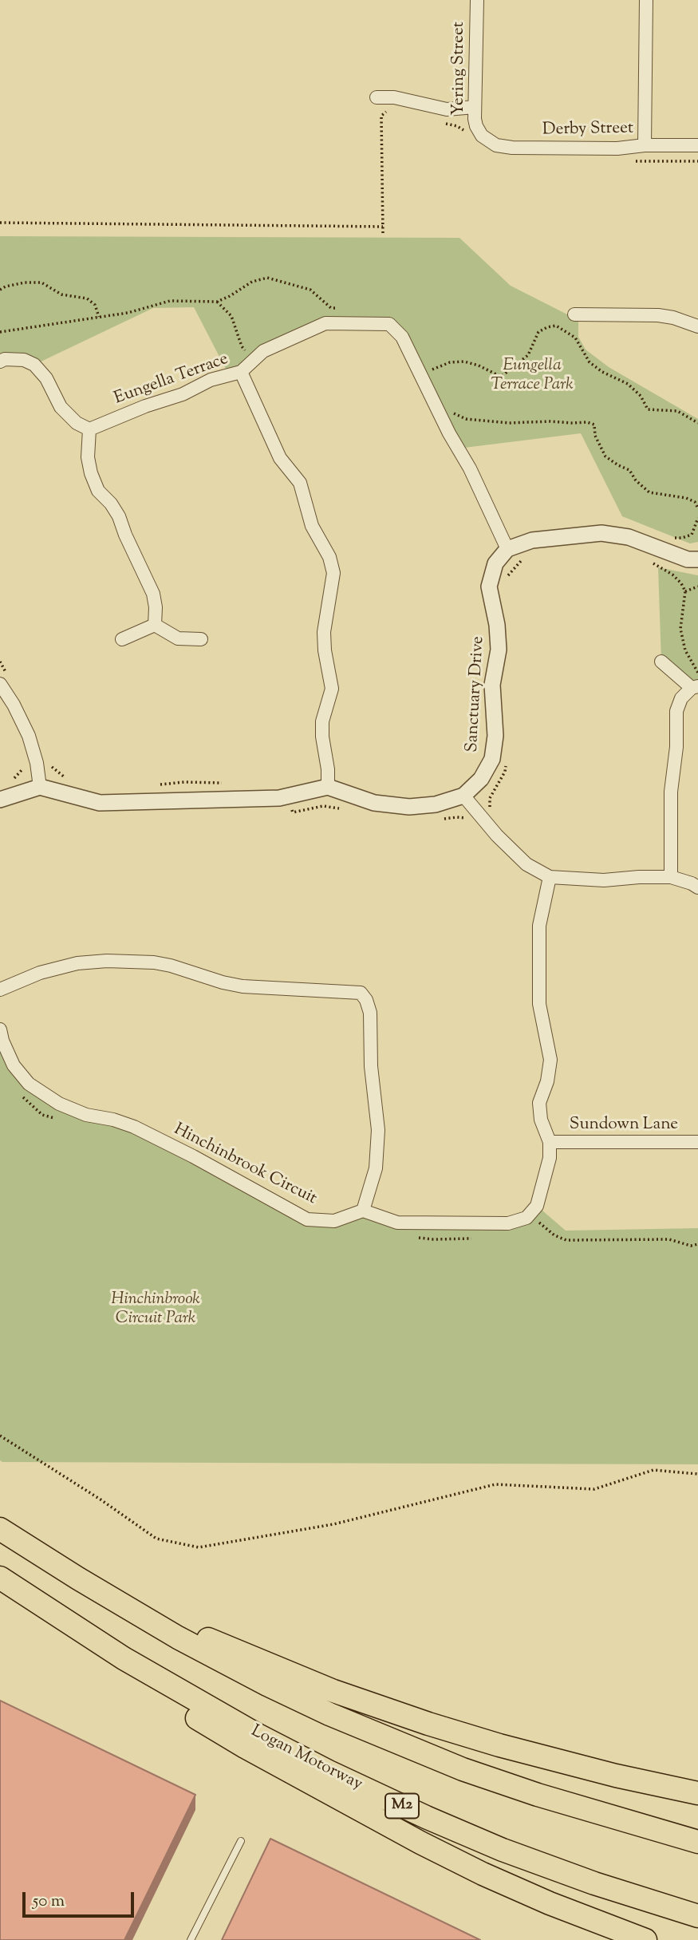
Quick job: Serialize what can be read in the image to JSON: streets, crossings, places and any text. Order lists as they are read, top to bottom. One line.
{"streets":{"highway":["Logan Motorway","M2"],"street":["Yering Street","Derby Street","Eungella Terrace","Sanctuary Drive","Sundown Lane","Hinchinbrook Circuit"]},"crossings":[["Yering Street","Derby Street"],["Eungella Terrace","Sanctuary Drive"]],"parks":["Eungella Terrace Park","Hinchinbrook Circuit Park"],"scale_bar":"50 m"}
